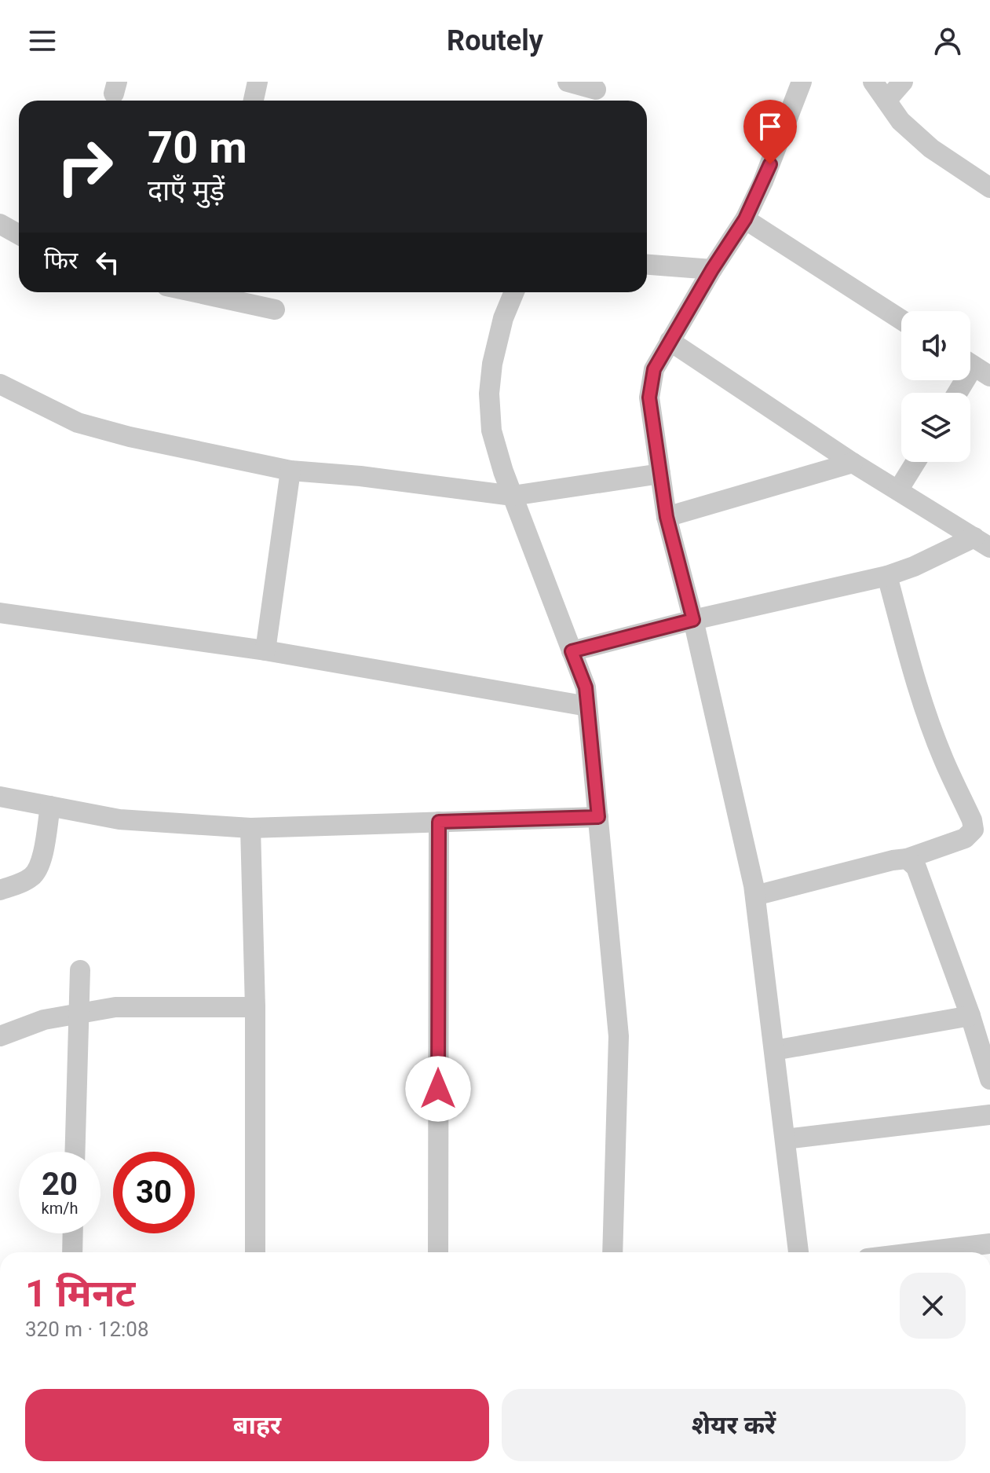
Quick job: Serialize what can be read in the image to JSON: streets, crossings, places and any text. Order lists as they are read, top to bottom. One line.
{"page":{"header":"Routely","turn":["70 m","दाएँ मुड़ें"],"then":"फिर","speed":"20 km/h","limit":"30","heading":["1 मिनट","320 m · 12:08"],"buttons":["बाहर","शेयर करें"]}}
